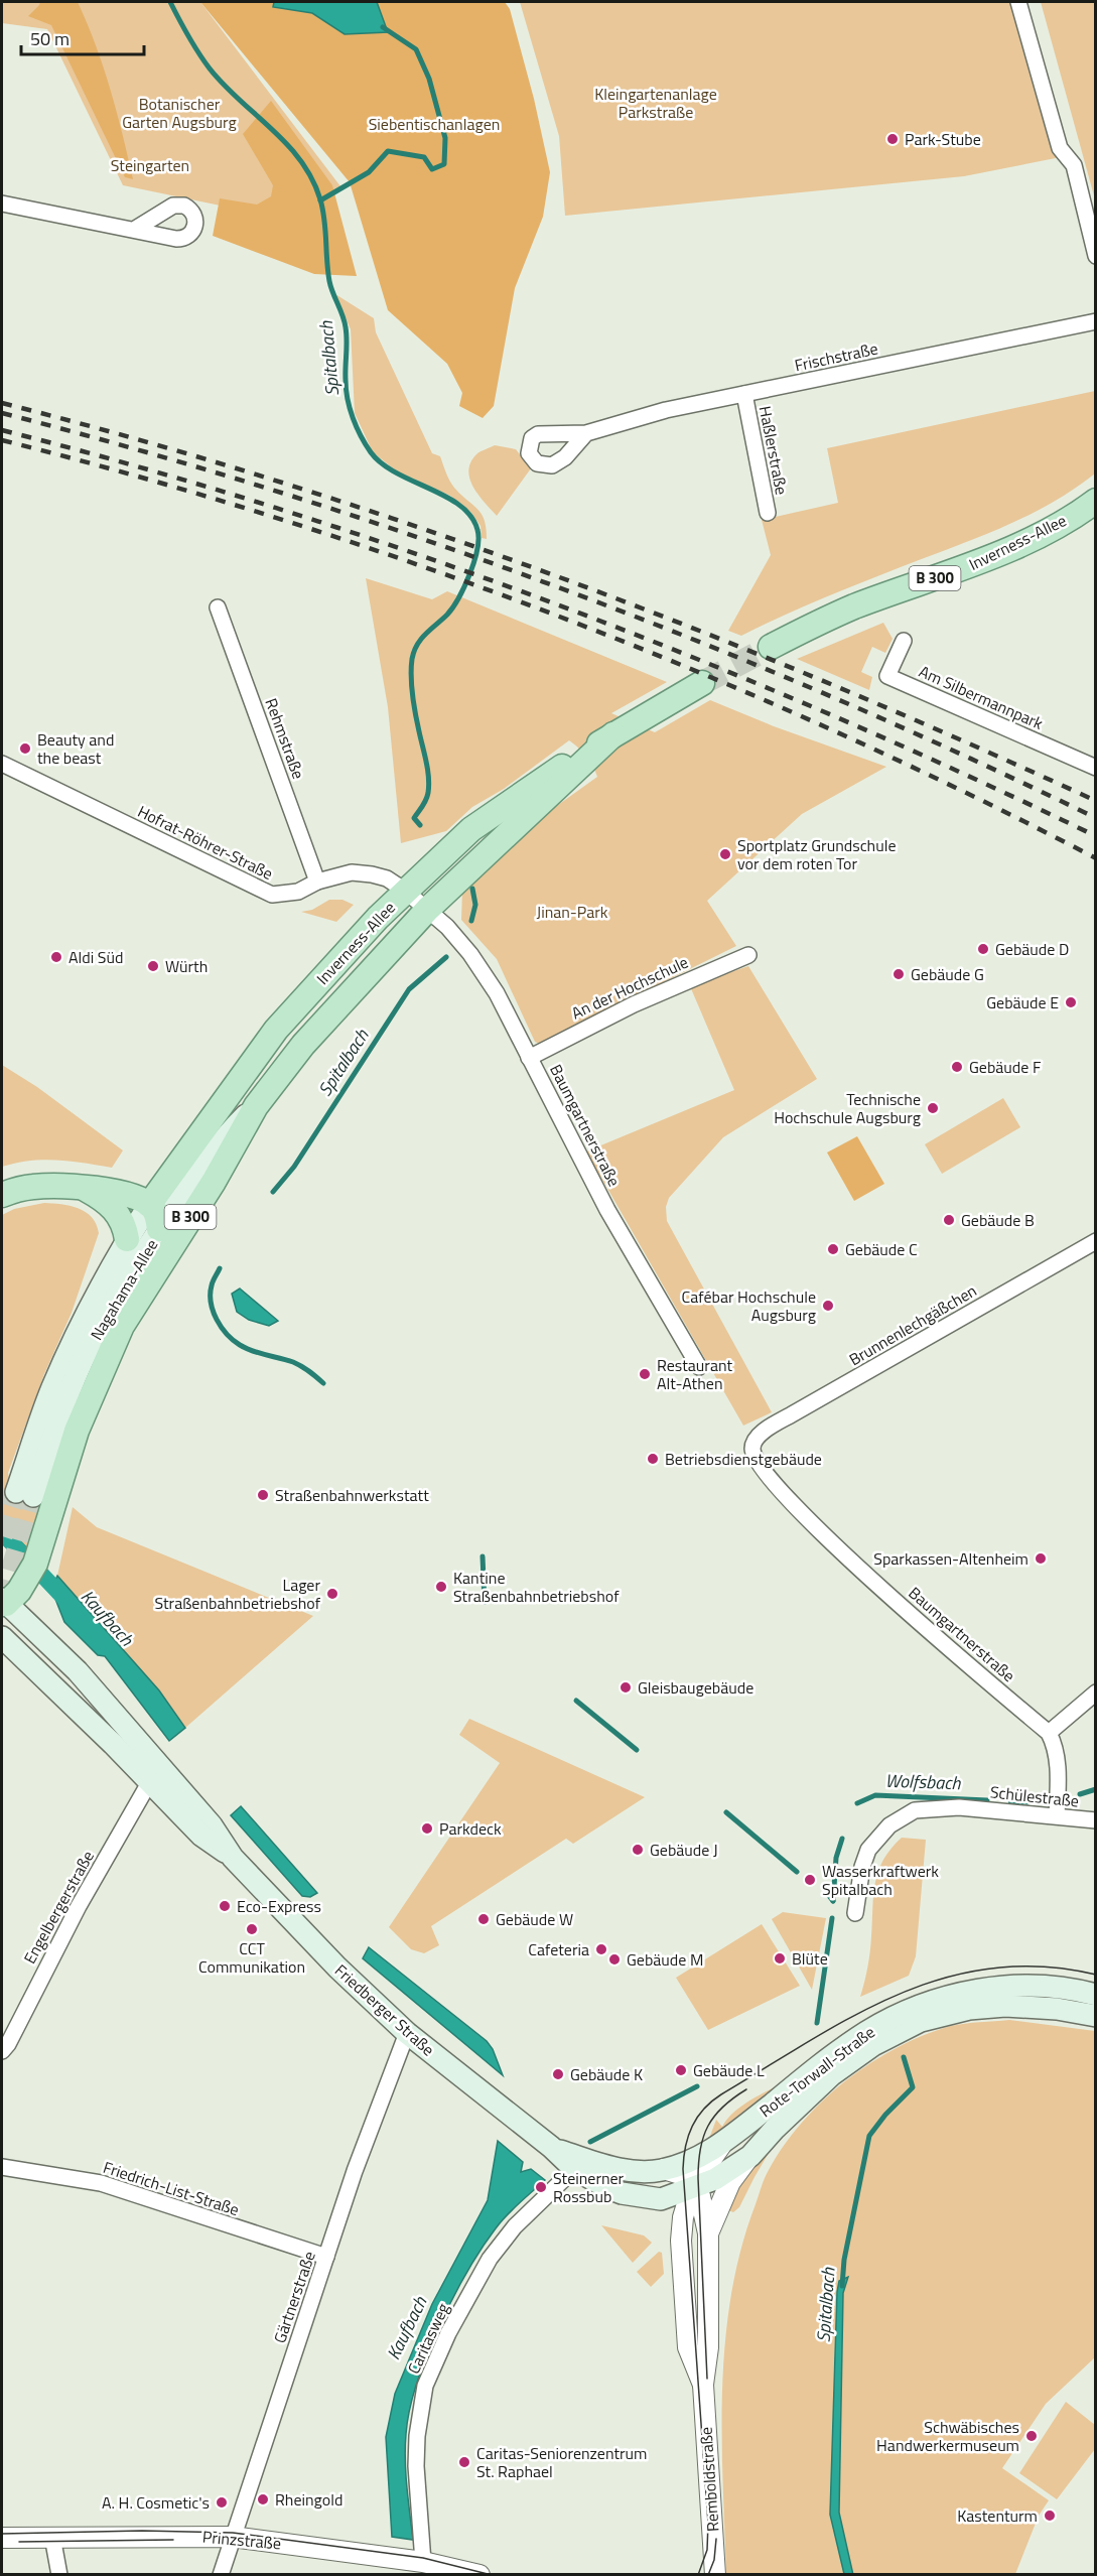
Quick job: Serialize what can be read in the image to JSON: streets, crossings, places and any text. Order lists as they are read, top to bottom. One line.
{"streets":{"main road":["Inverness-Allee","B 300","Nagahama-Allee","Friedberger Straße","Rote-Torwall-Straße"],"street":["Frischstraße","Haßlerstraße","Am Silbermannpark","Rehmstraße","Hofrat-Röhrer-Straße","An der Hochschule","Baumgartnerstraße","Brunnenlechgäßchen","Schülestraße","Engelbergerstraße","Friedrich-List-Straße","Gärtnerstraße","Caritasweg","Remboldstraße","Prinzstraße"]},"crossings":[["Frischstraße","Haßlerstraße"],["Inverness-Allee","B 300"],["Inverness-Allee","Hofrat-Röhrer-Straße"],["Inverness-Allee","Baumgartnerstraße"],["Inverness-Allee","Nagahama-Allee"],["B 300","Nagahama-Allee"],["B 300","Friedberger Straße"],["Rehmstraße","Hofrat-Röhrer-Straße"],["Hofrat-Röhrer-Straße","Baumgartnerstraße"],["An der Hochschule","Baumgartnerstraße"],["Baumgartnerstraße","Brunnenlechgäßchen"],["Engelbergerstraße","Friedberger Straße"],["Friedberger Straße","Rote-Torwall-Straße"],["Friedberger Straße","Gärtnerstraße"],["Friedberger Straße","Caritasweg"],["Friedberger Straße","Remboldstraße"],["Rote-Torwall-Straße","Remboldstraße"],["Friedrich-List-Straße","Gärtnerstraße"],["Gärtnerstraße","Prinzstraße"],["Caritasweg","Prinzstraße"]],"water":["Spitalbach","Kaufbach","Wolfsbach"],"parks":["Kleingartenanlage Parkstraße","Botanischer Garten Augsburg","Siebentischanlagen","Steingarten","Jinan-Park"],"places":["Park-Stube","Beauty and the beast","Sportplatz Grundschule vor dem roten Tor","Gebäude D","Aldi Süd","Würth","Gebäude G","Gebäude E","Gebäude F","Technische Hochschule Augsburg","Gebäude B","Gebäude C","Cafébar Hochschule Augsburg","Restaurant Alt-Athen","Betriebsdienstgebäude","Straßenbahnwerkstatt","Sparkassen-Altenheim","Kantine Straßenbahnbetriebshof","Lager Straßenbahnbetriebshof","Gleisbaugebäude","Parkdeck","Gebäude J","Wasserkraftwerk Spitalbach","Eco-Express","Gebäude W","CCT Communikation","Cafeteria","Blüte","Gebäude M","Gebäude L","Gebäude K","Steinerner Rossbub","Schwäbisches Handwerkermuseum","Caritas-Seniorenzentrum St. Raphael","Rheingold","A. H. Cosmetic's","Kastenturm"],"scale_bar":"50 m"}
